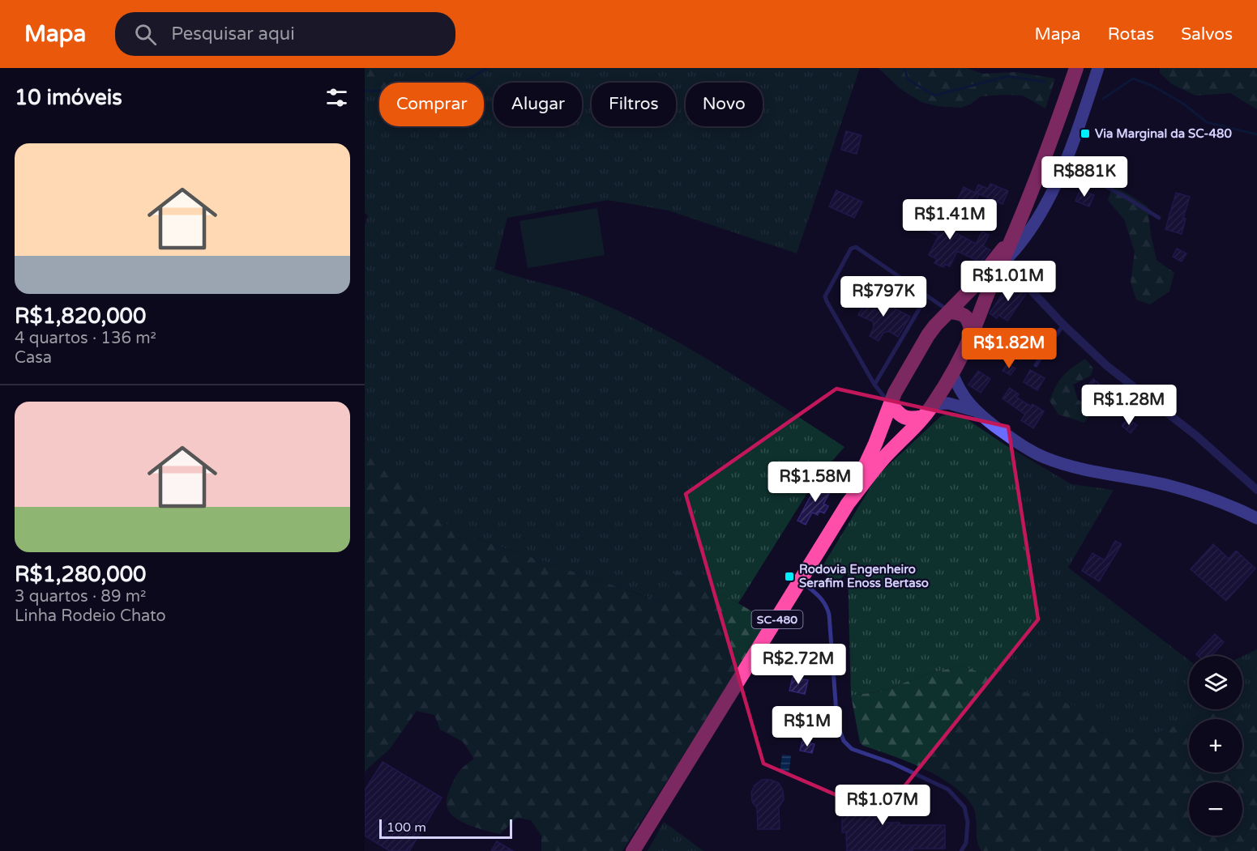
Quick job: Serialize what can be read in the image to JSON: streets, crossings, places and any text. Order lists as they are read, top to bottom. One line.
{"streets":{"highway":["SC-480"]},"places":{"transit":["Via Marginal da SC-480","Rodovia Engenheiro Serafim Enoss Bertaso"]},"scale_bar":"100 m","page":{"header":"Mapa","search":"Pesquisar aqui","nav":["Mapa","Rotas","Salvos"],"heading":"10 imóveis","chip":["Comprar","Alugar","Filtros","Novo"],"list":[{"name":"R$1,820,000","note":"4 quartos · 136 m² · Casa"},{"name":"R$1,280,000","note":"3 quartos · 89 m² · Linha Rodeio Chato"}],"price":["R$881K","R$1.41M","R$1.01M","R$797K","R$1.82M","R$1.28M","R$1.58M","R$2.72M","R$1M","R$1.07M"],"map_buttons":["+","−"],"scale":"100 m"}}
